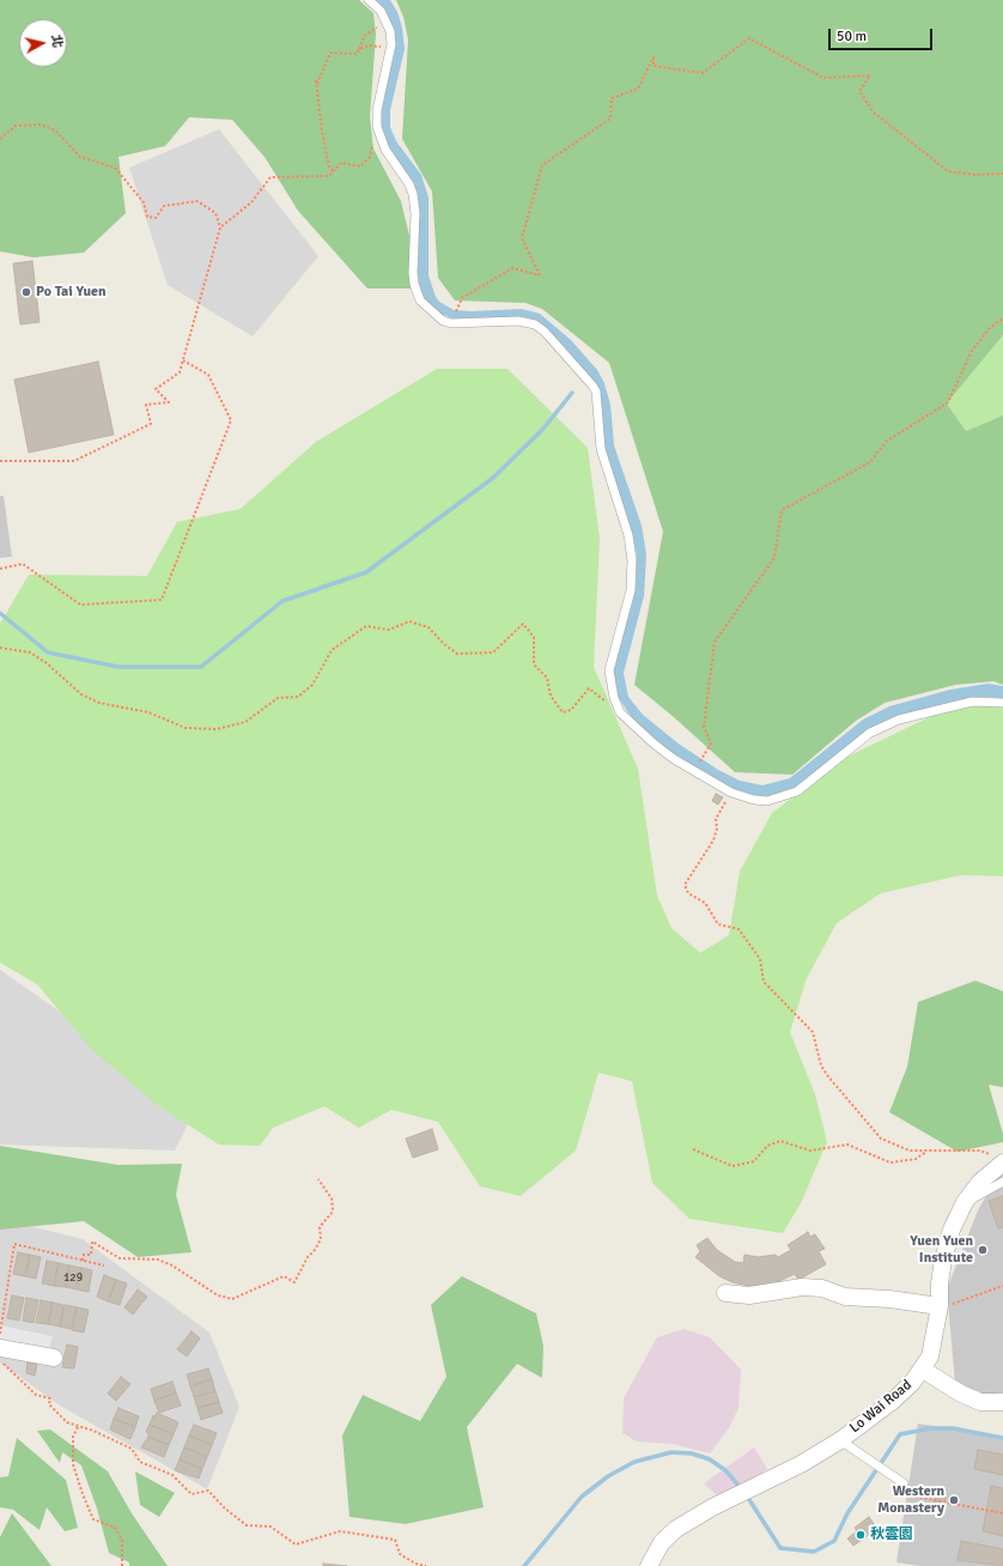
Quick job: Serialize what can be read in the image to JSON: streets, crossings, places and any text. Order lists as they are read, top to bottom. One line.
{"streets":{"street":["Lo Wai Road"]},"places":["Po Tai Yuen","Yuen Yuen Institute","Western Monastery","秋雲園"],"house_numbers":["129"],"scale_bar":"50 m","north":"right"}
